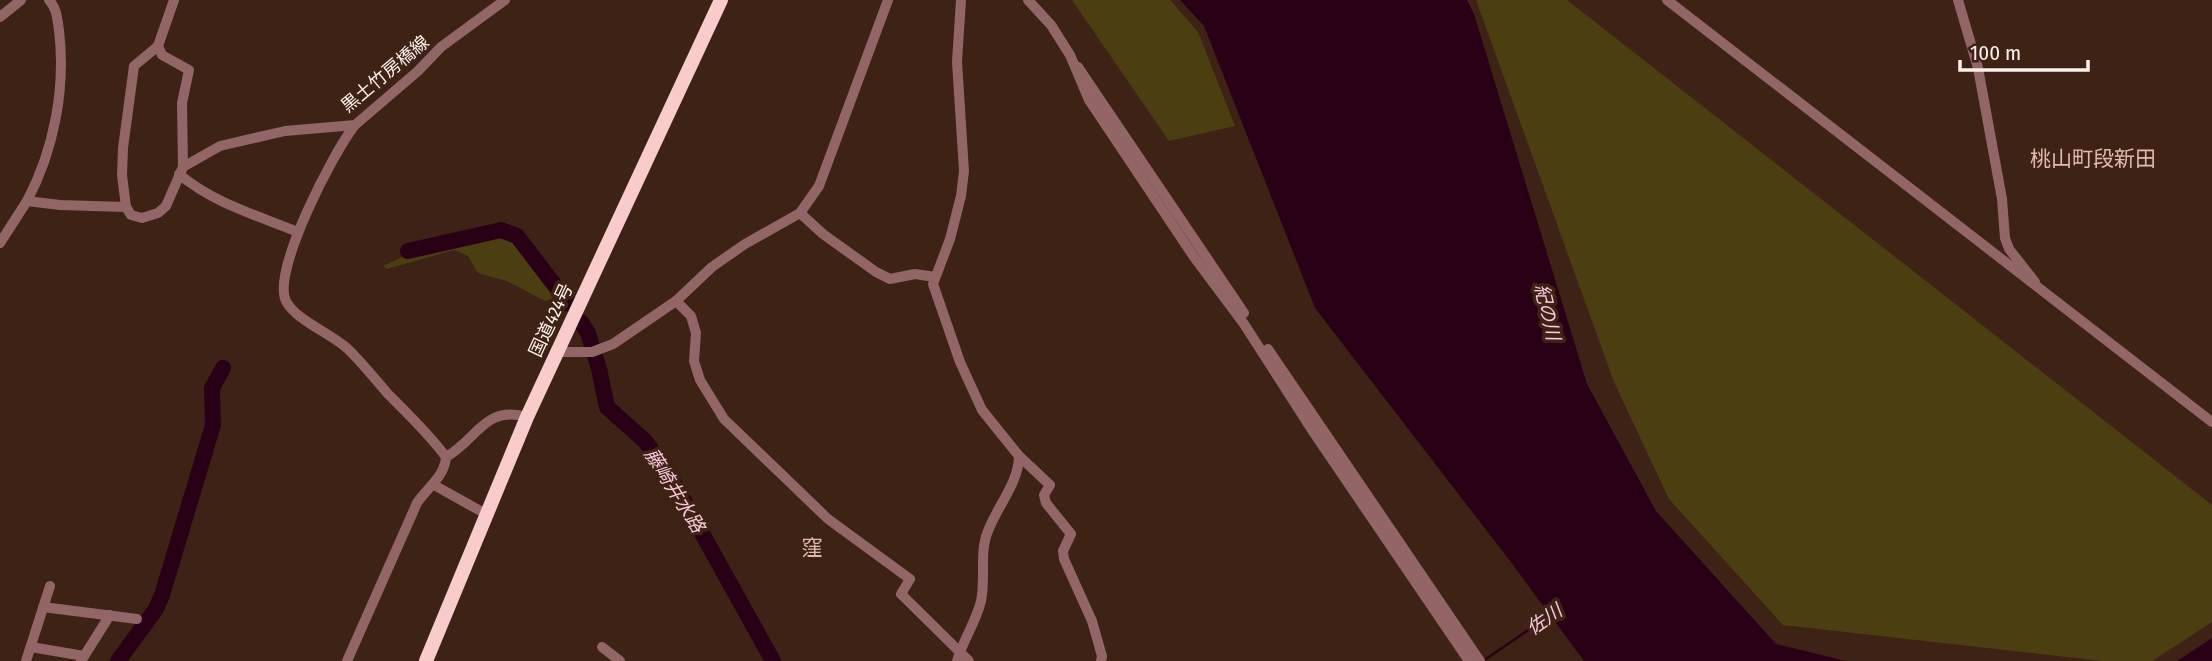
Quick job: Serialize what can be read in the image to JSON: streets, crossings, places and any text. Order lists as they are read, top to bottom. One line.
{"streets":{"highway":["国道424号"],"street":["黒土竹房橋線"]},"districts":["桃山町段新田","窪"],"water":["紀の川","藤崎井水路","佐川"],"scale_bar":"100 m"}
